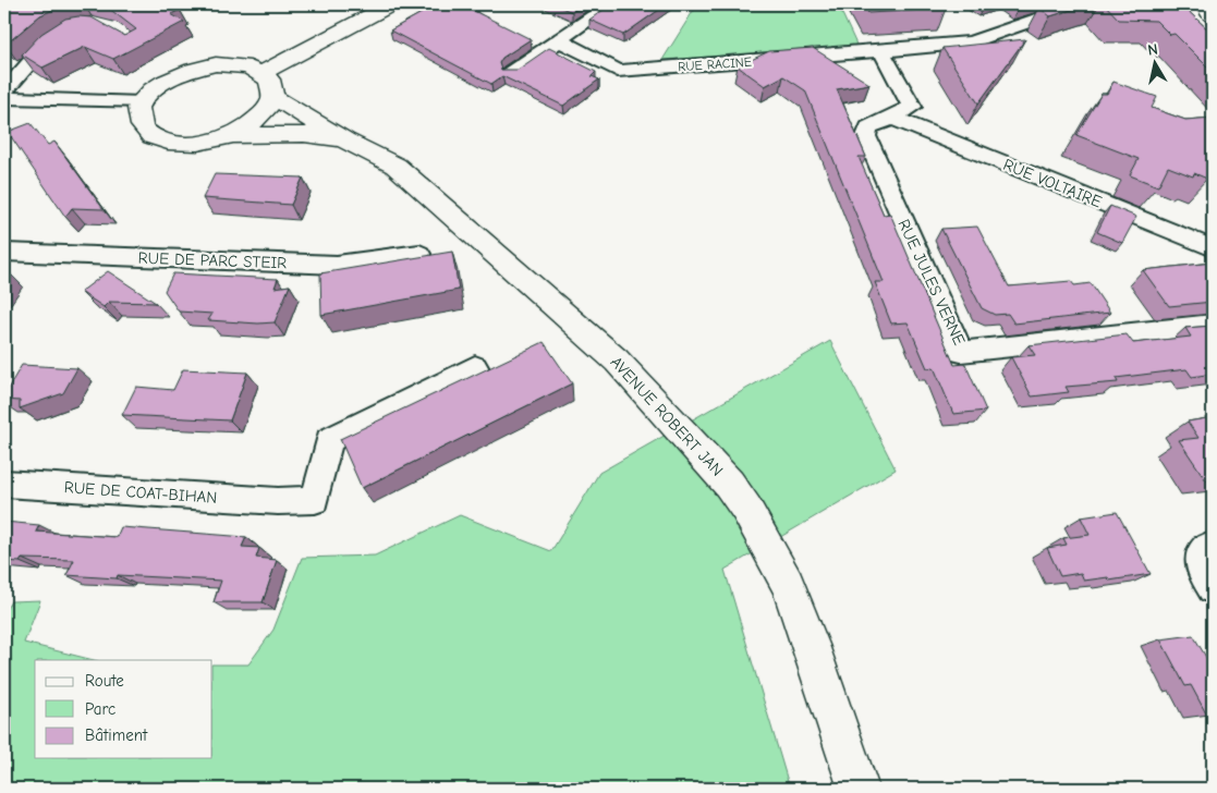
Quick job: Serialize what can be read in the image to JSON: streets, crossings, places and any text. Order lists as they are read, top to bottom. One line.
{"streets":{"main road":["AVENUE ROBERT JAN"],"street":["RUE RACINE","RUE VOLTAIRE","RUE DE PARC STEIR","RUE JULES VERNE","RUE DE COAT-BIHAN"]},"crossings":[["RUE VOLTAIRE","RUE JULES VERNE"]],"legend":["Route","Parc","Bâtiment"],"north":"top"}
